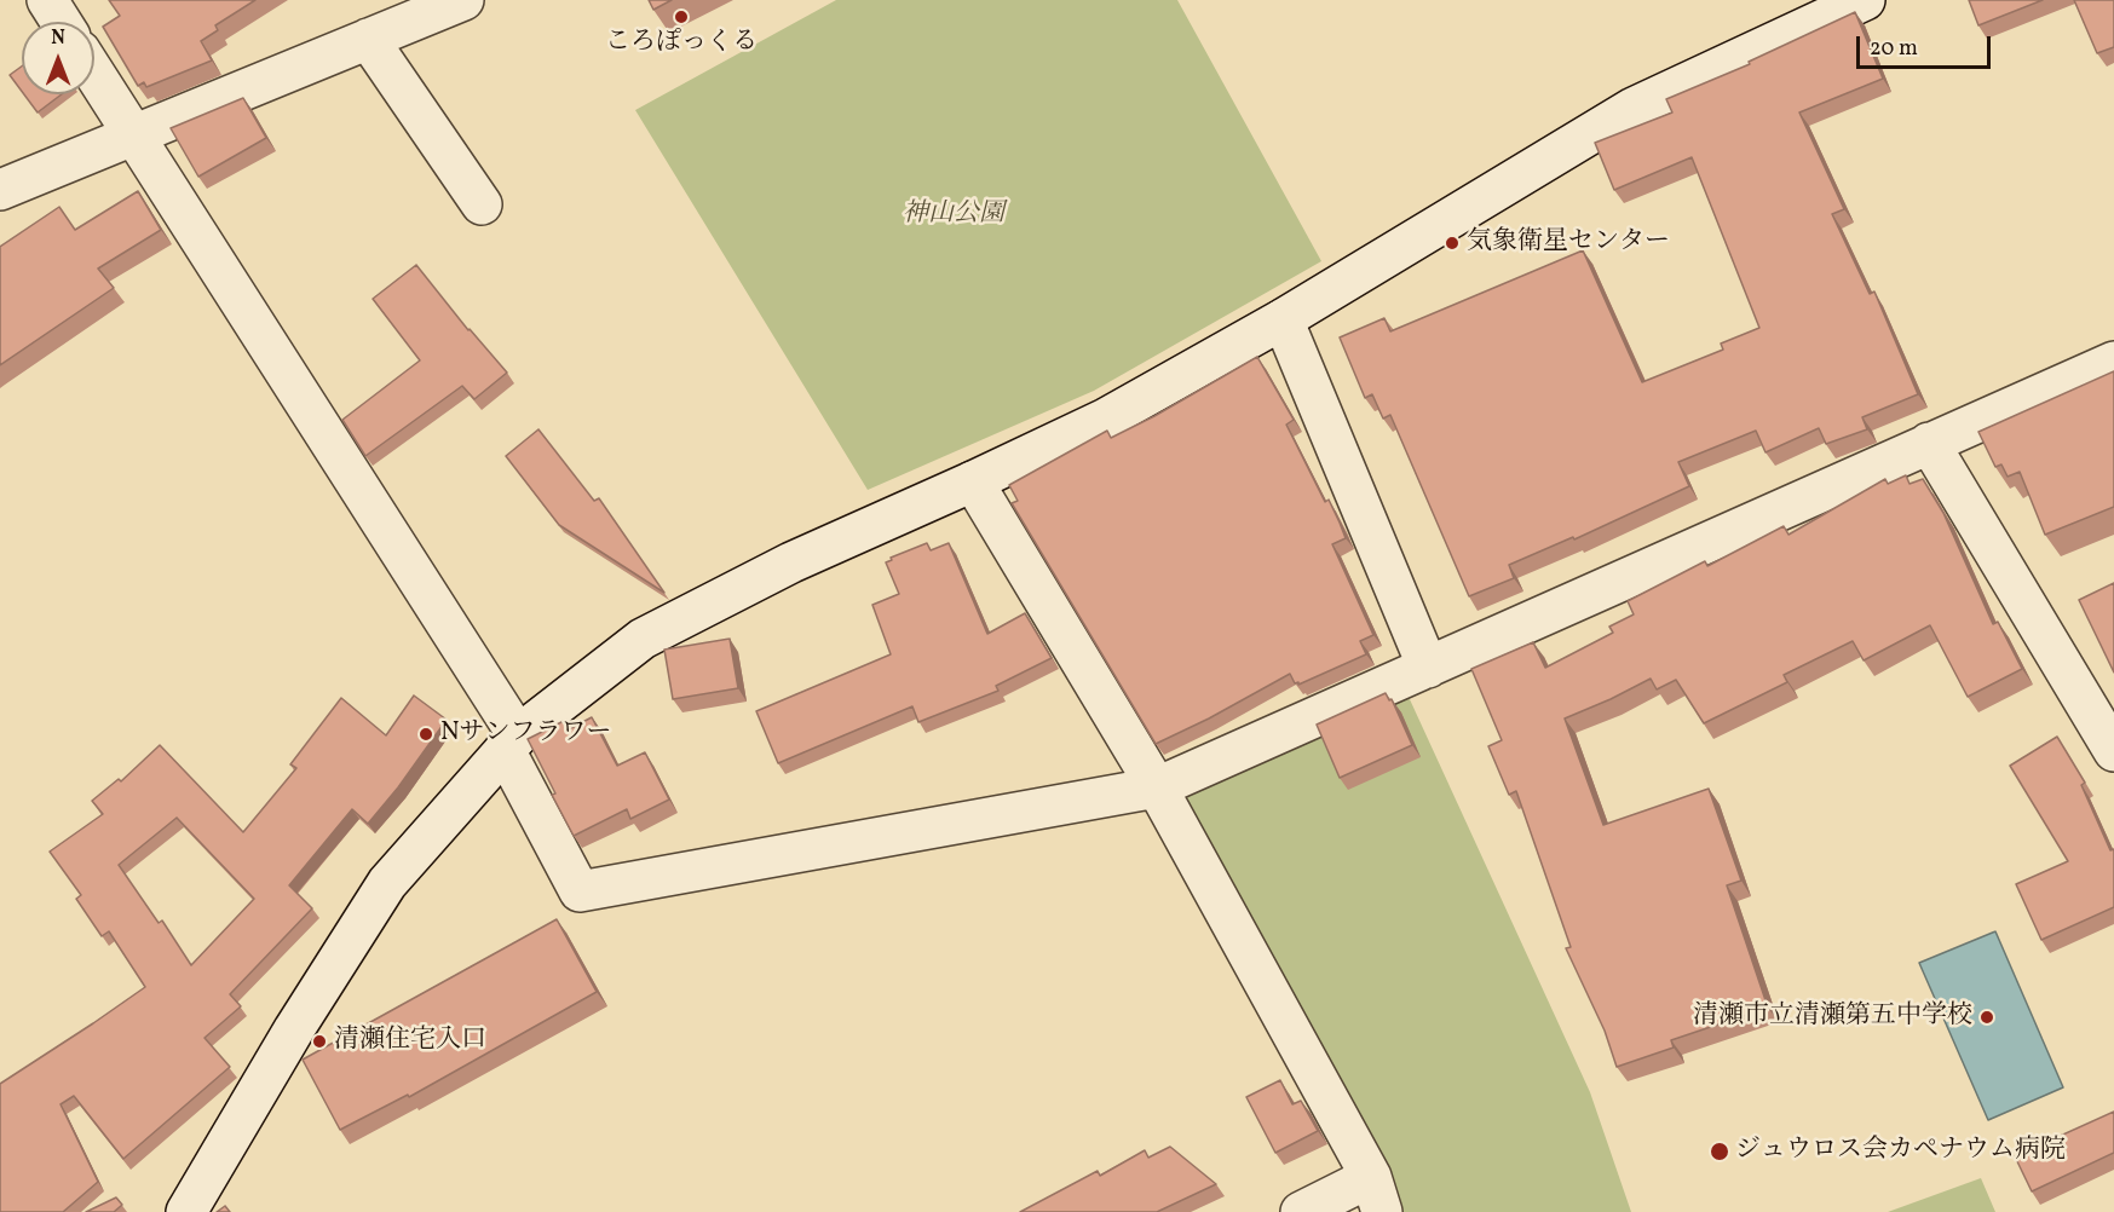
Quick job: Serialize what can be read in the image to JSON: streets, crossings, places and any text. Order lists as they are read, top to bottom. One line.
{"parks":["神山公園"],"places":["ころぽっくる","気象衛星センター","Nサンフラワー","清瀬市立清瀬第五中学校","清瀬住宅入口","ジュウロス会カペナウム病院"],"scale_bar":"20 m","north":"top"}
